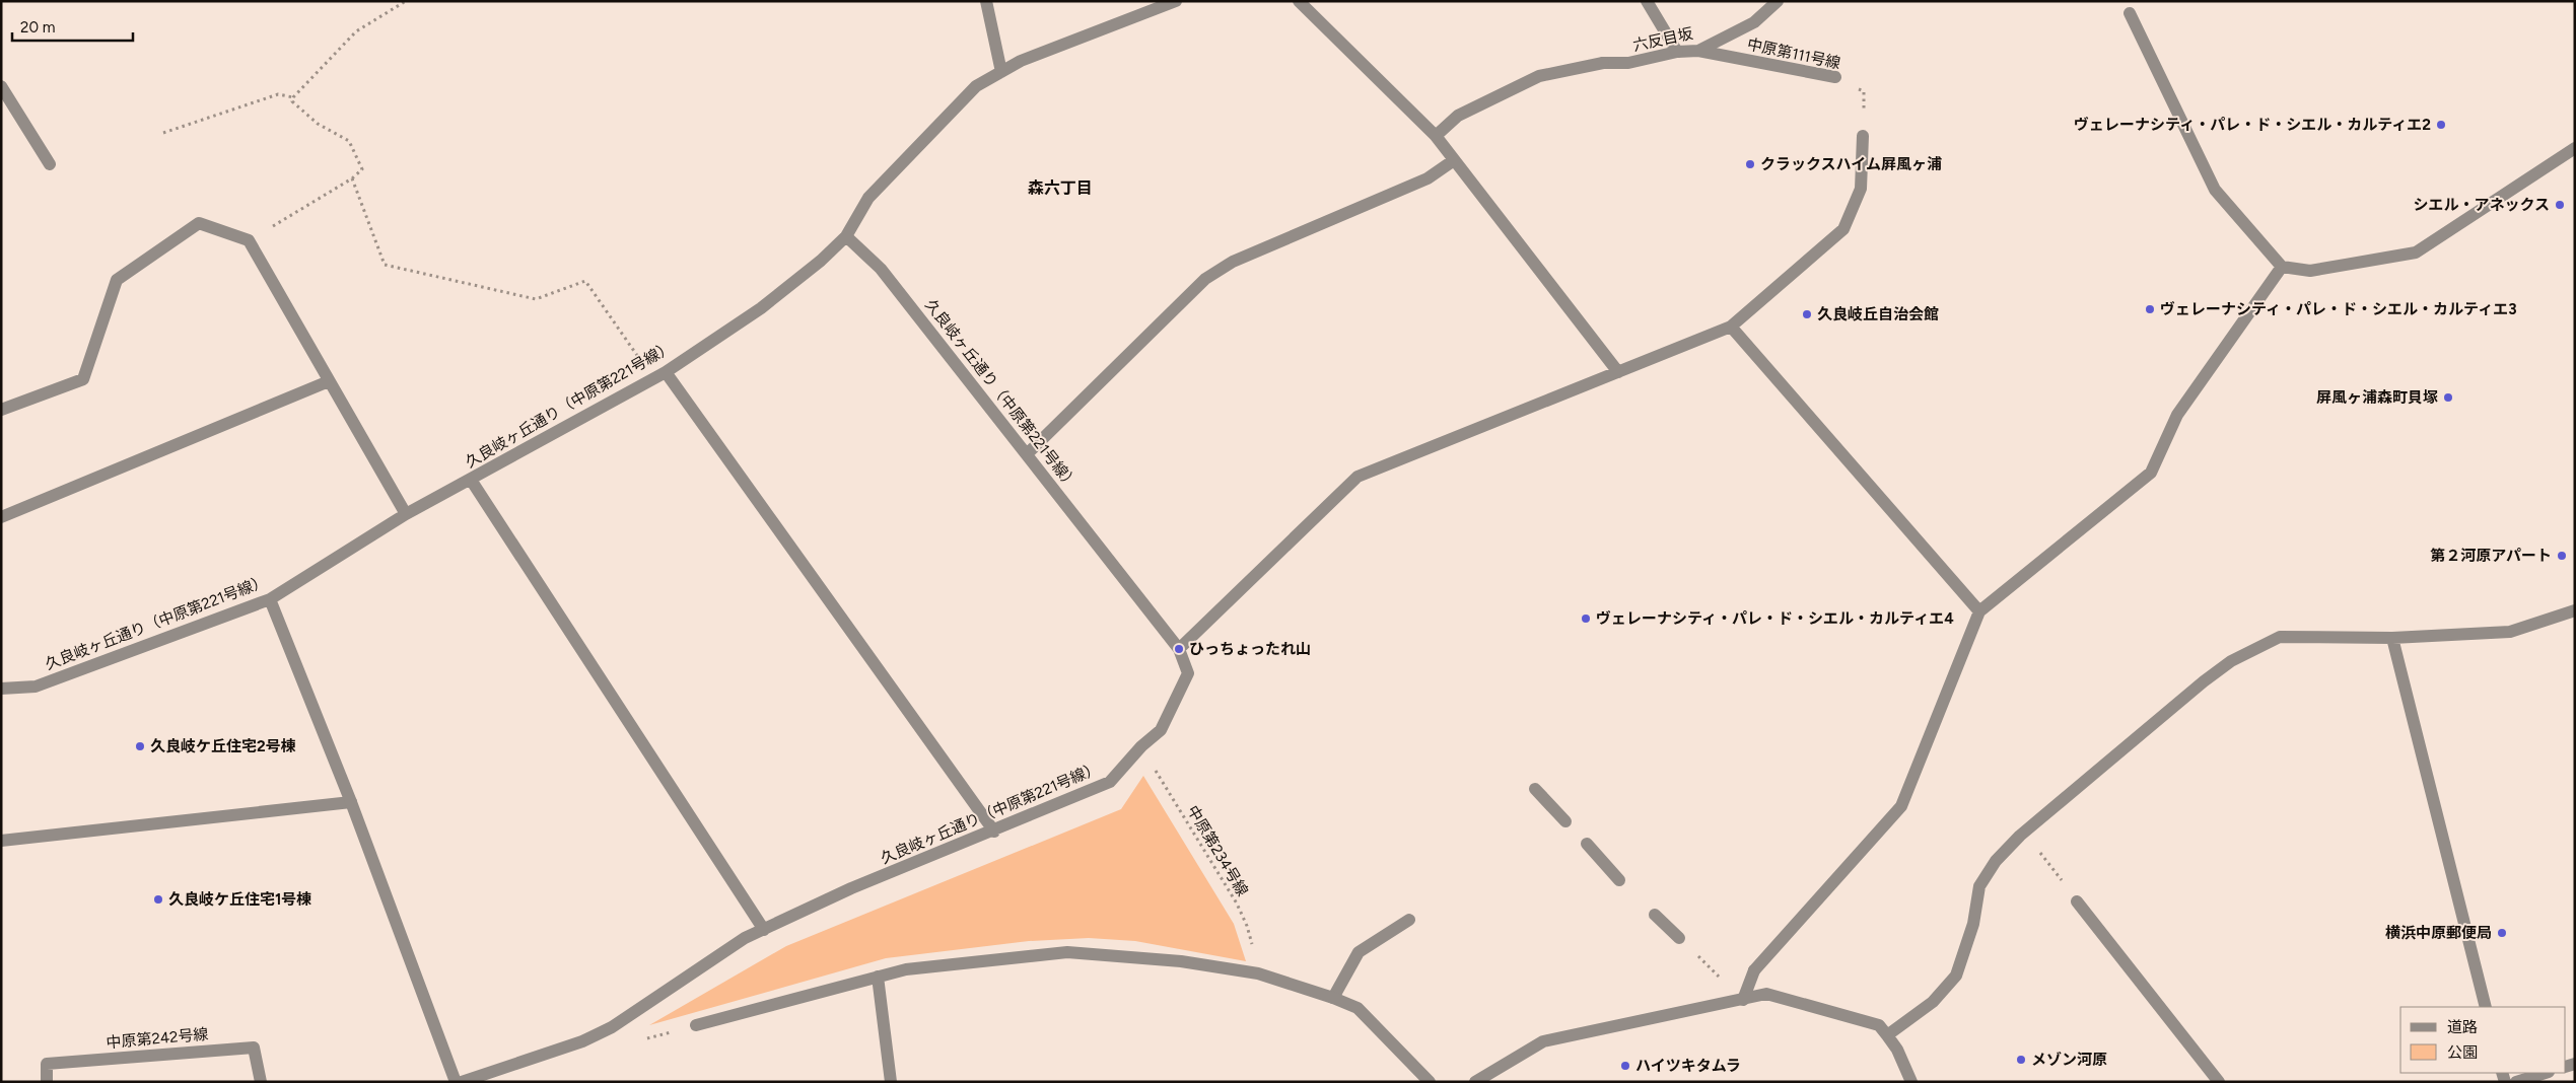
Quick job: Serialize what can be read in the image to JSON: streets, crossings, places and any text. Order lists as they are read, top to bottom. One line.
{"streets":{"street":["六反目坂","中原第111号線","久良岐ヶ丘通り（中原第221号線）","中原第242号線"],"path":["中原第234号線"]},"crossings":[["六反目坂","中原第111号線"],["久良岐ヶ丘通り（中原第221号線）","中原第234号線"]],"districts":["森六丁目"],"places":["ヴェレーナシティ・パレ・ド・シエル・カルティエ2","クラックスハイム屛風ヶ浦","シエル・アネックス","ヴェレーナシティ・パレ・ド・シエル・カルティエ3","久良岐丘自治会館","屏風ヶ浦森町貝塚","第２河原アパート","ヴェレーナシティ・パレ・ド・シエル・カルティエ4","ひっちょったれ山","久良岐ケ丘住宅2号棟","久良岐ケ丘住宅1号棟","横浜中原郵便局","メゾン河原","ハイツキタムラ"],"legend":["道路","公園"],"scale_bar":"20 m"}
